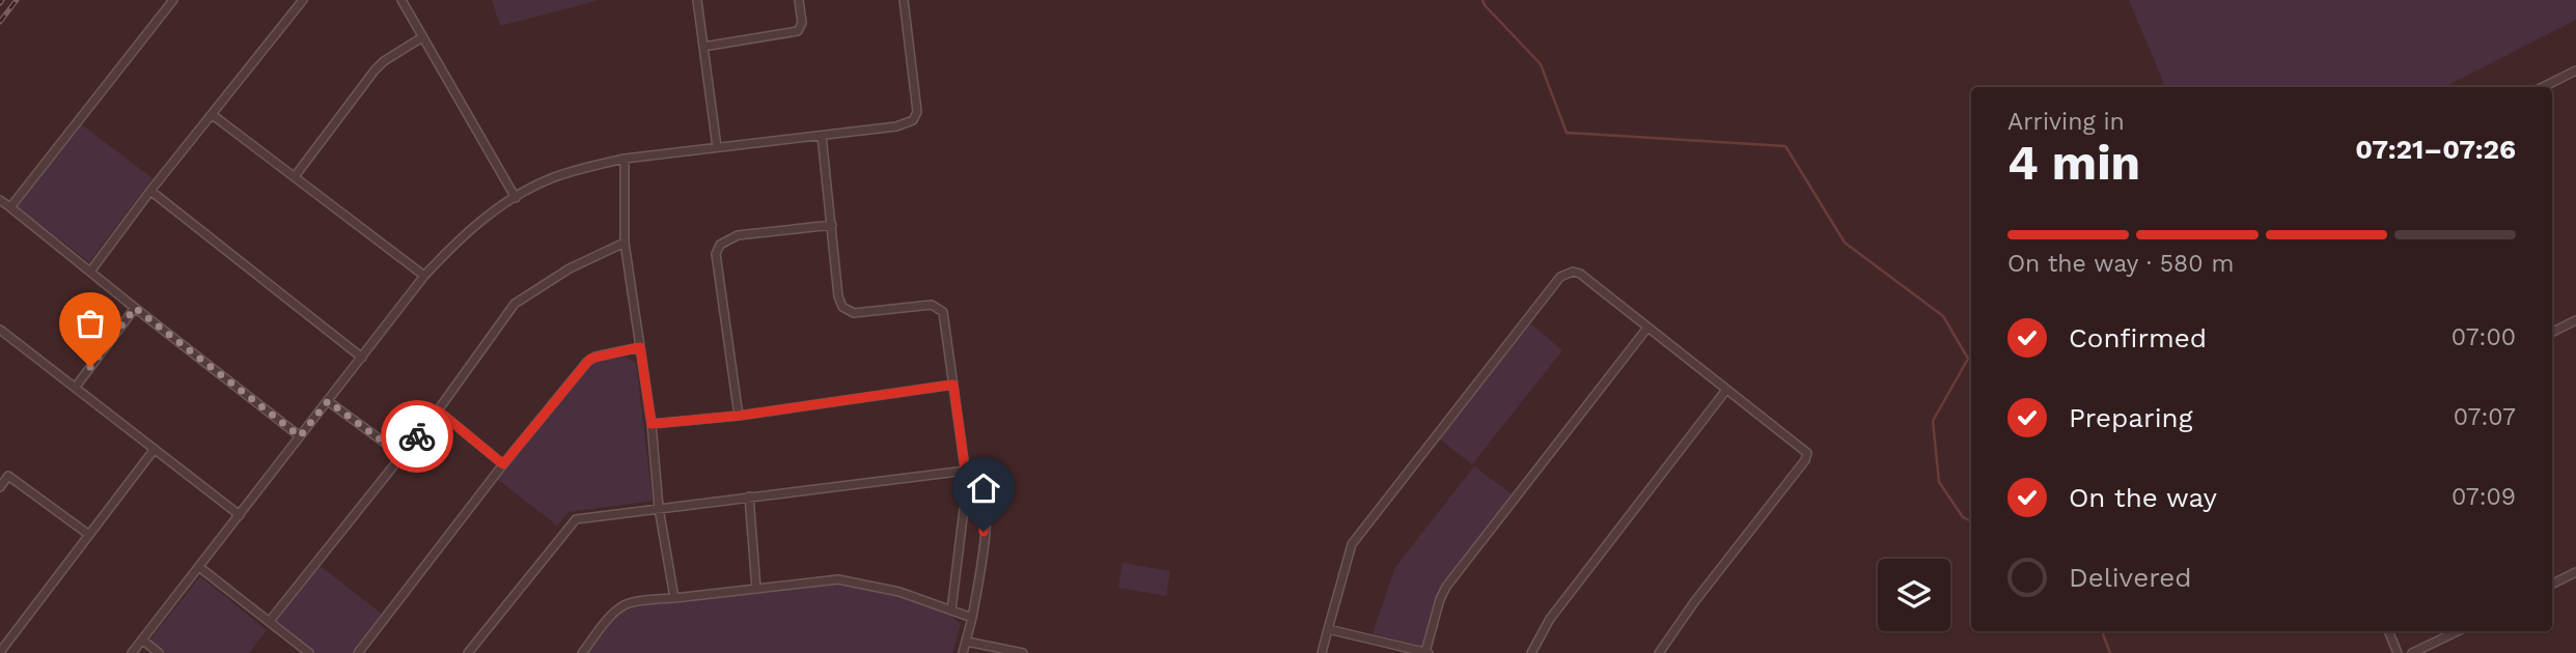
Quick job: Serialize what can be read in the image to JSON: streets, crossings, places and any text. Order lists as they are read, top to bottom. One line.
{"page":{"heading":["4 min","Arriving in","07:21–07:26"],"bar":"On the way · 580 m","list":[["Confirmed","07:00"],["Preparing","07:07"],["On the way","07:09"],"Delivered"]}}
